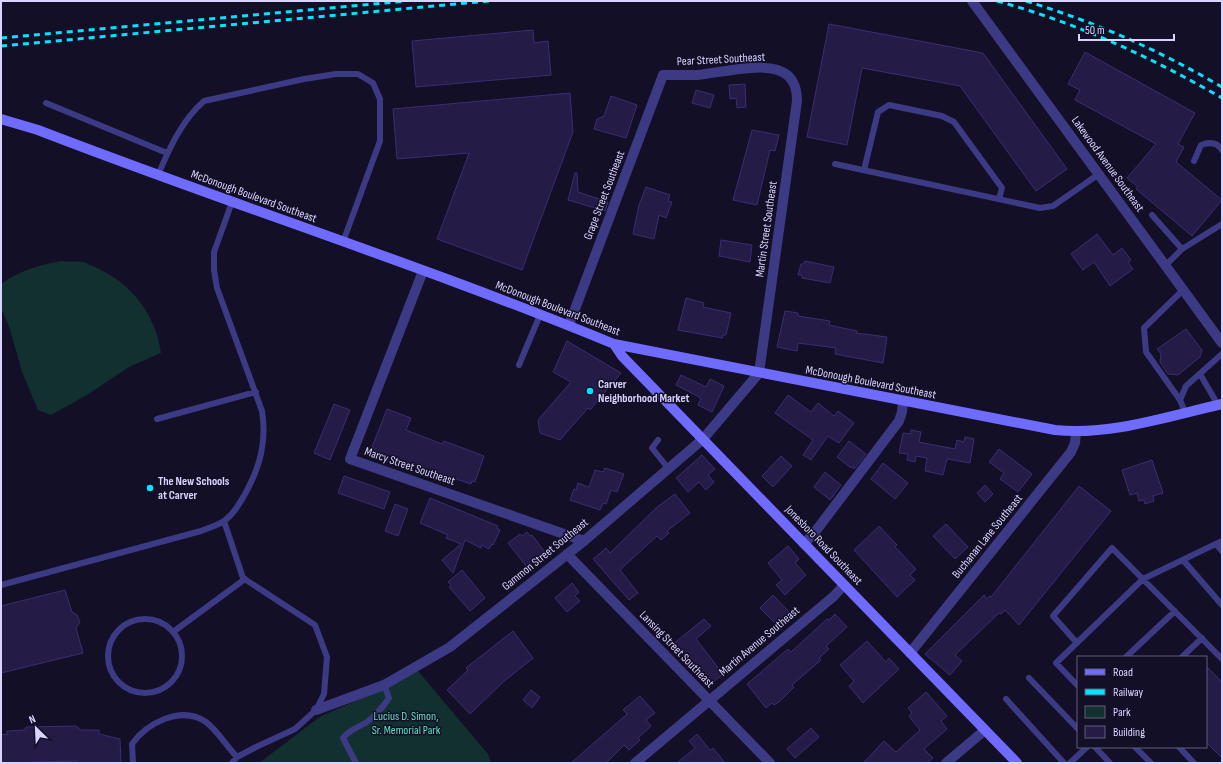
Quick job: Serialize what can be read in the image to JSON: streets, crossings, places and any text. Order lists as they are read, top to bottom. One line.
{"streets":{"main road":["McDonough Boulevard Southeast","Jonesboro Road Southeast"],"street":["Pear Street Southeast","Lakewood Avenue Southeast","Grape Street Southeast","Martin Street Southeast","Marcy Street Southeast","Buchanan Lane Southeast","Gammon Street Southeast","Martin Avenue Southeast","Lansing Street Southeast"]},"crossings":[["Pear Street Southeast","Grape Street Southeast"],["Pear Street Southeast","Martin Street Southeast"],["Grape Street Southeast","McDonough Boulevard Southeast"],["McDonough Boulevard Southeast","Martin Street Southeast"],["McDonough Boulevard Southeast","Marcy Street Southeast"],["McDonough Boulevard Southeast","Buchanan Lane Southeast"],["McDonough Boulevard Southeast","Jonesboro Road Southeast"],["McDonough Boulevard Southeast","Gammon Street Southeast"],["Martin Street Southeast","Gammon Street Southeast"],["Marcy Street Southeast","Gammon Street Southeast"],["Buchanan Lane Southeast","Jonesboro Road Southeast"],["Jonesboro Road Southeast","Gammon Street Southeast"],["Jonesboro Road Southeast","Martin Avenue Southeast"],["Gammon Street Southeast","Lansing Street Southeast"],["Martin Avenue Southeast","Lansing Street Southeast"]],"parks":["Lucius D. Simon, Sr. Memorial Park"],"places":["Carver Neighborhood Market","The New Schools at Carver"],"legend":["Road","Railway","Park","Building"],"scale_bar":"50 m","north":"top left"}
